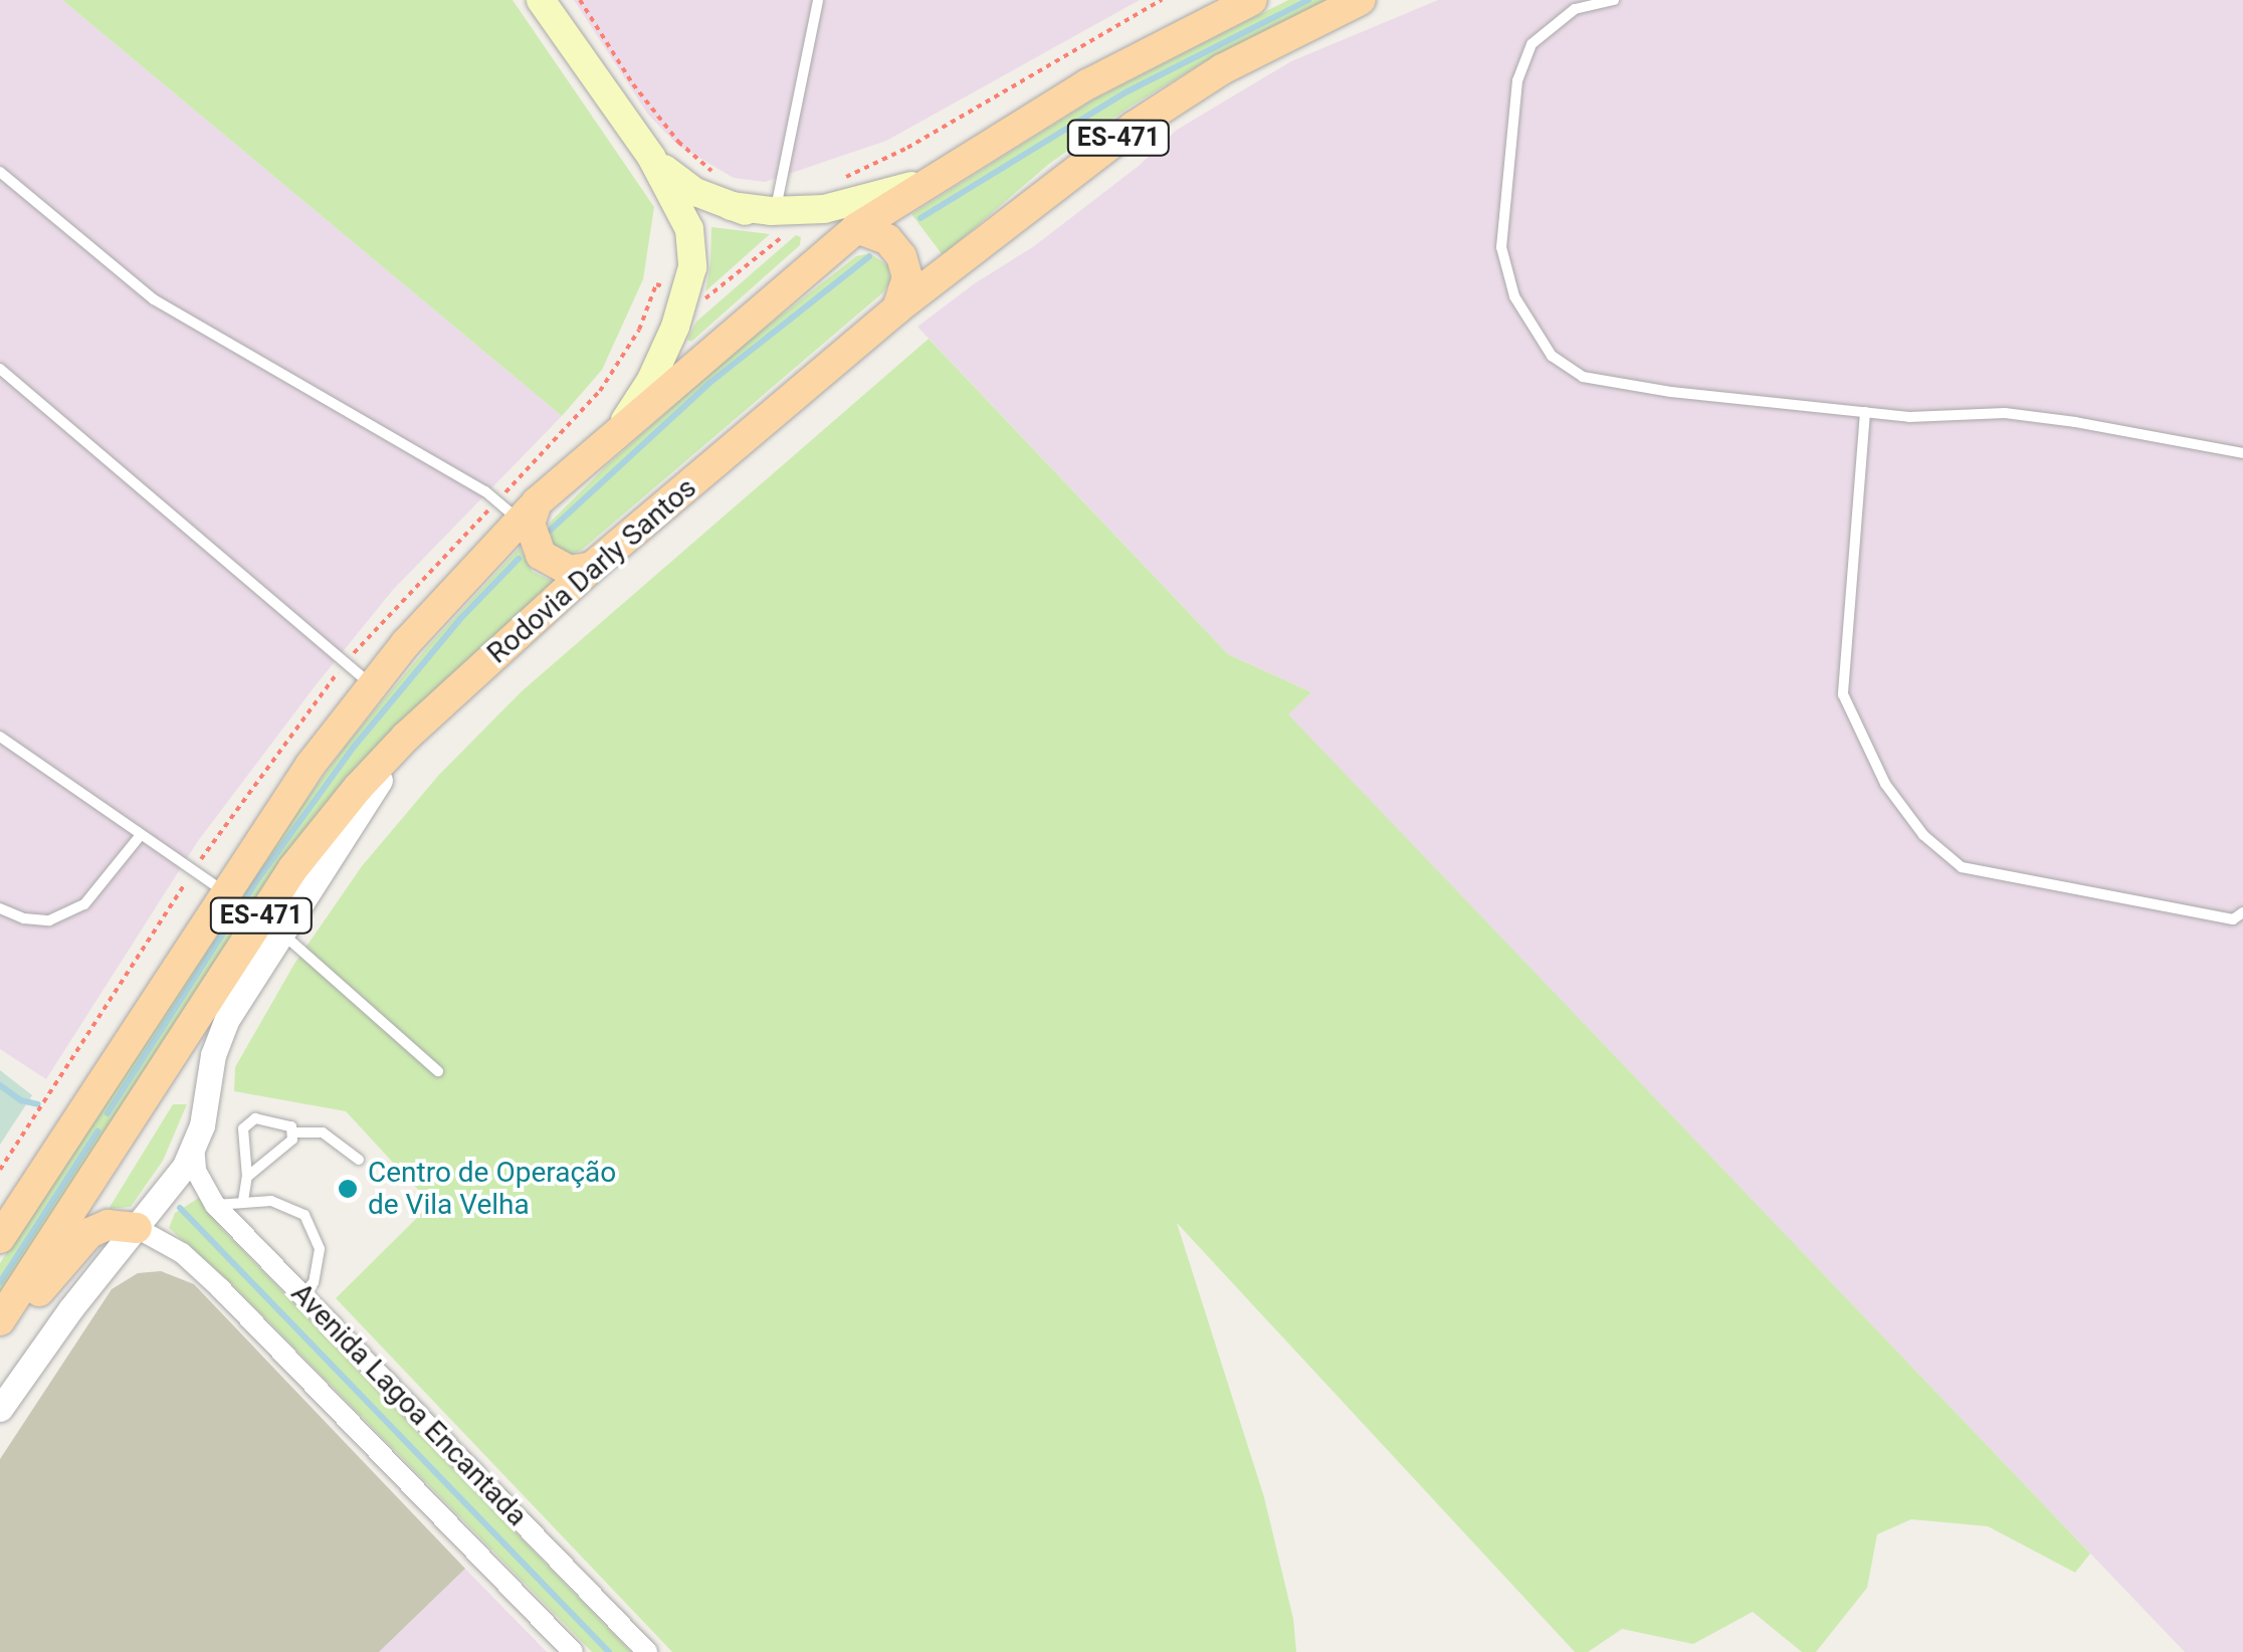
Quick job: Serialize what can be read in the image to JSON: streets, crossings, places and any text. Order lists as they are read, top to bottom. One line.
{"streets":{"main road":["ES-471","Rodovia Darly Santos"],"street":["Avenida Lagoa Encantada"]},"places":["Centro de Operação de Vila Velha"]}
